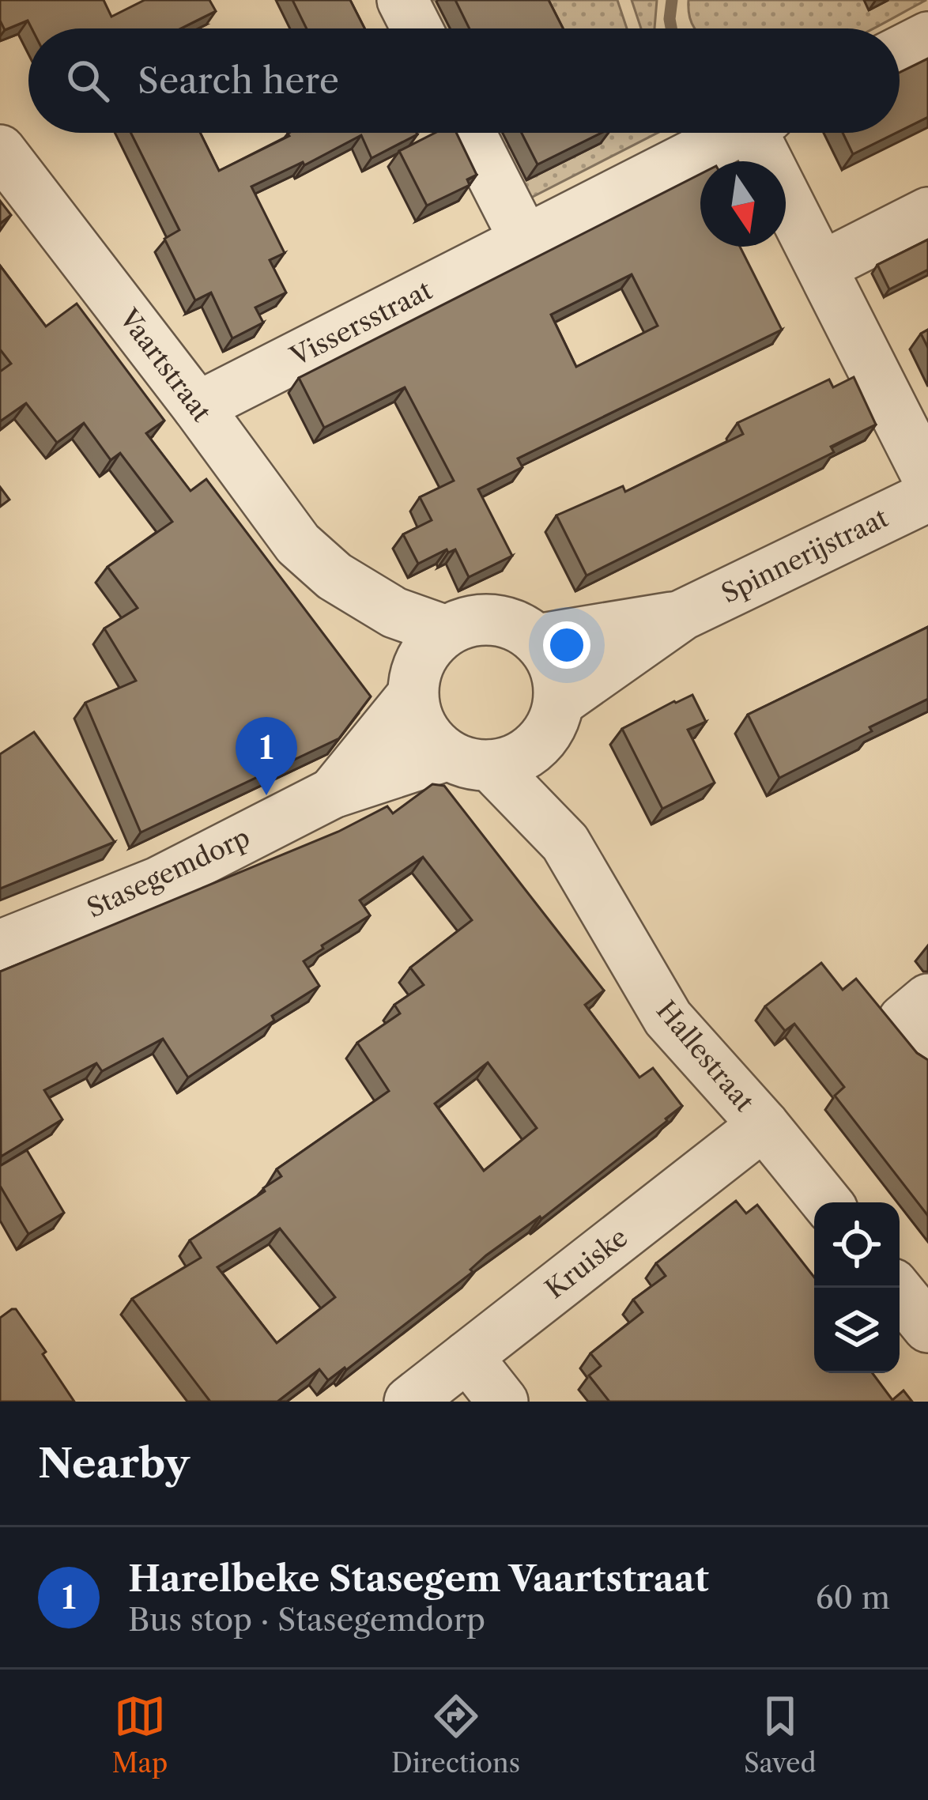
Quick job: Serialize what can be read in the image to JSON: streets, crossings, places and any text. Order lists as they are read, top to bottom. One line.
{"streets":{"street":["Vissersstraat","Vaartstraat","Spinnerijstraat","Stasegemdorp","Hallestraat","Kruiske"]},"crossings":[["Vissersstraat","Vaartstraat"],["Vaartstraat","Spinnerijstraat"],["Vaartstraat","Stasegemdorp"],["Vaartstraat","Hallestraat"],["Spinnerijstraat","Stasegemdorp"],["Spinnerijstraat","Hallestraat"],["Stasegemdorp","Hallestraat"],["Hallestraat","Kruiske"]],"north":"bottom","page":{"search":"Search here","pins":"1","heading":"Nearby","list":[{"mark":"1","name":"Harelbeke Stasegem Vaartstraat","note":"Bus stop · Stasegemdorp","value":"60 m"}],"nav":["Map","Directions","Saved"]}}
